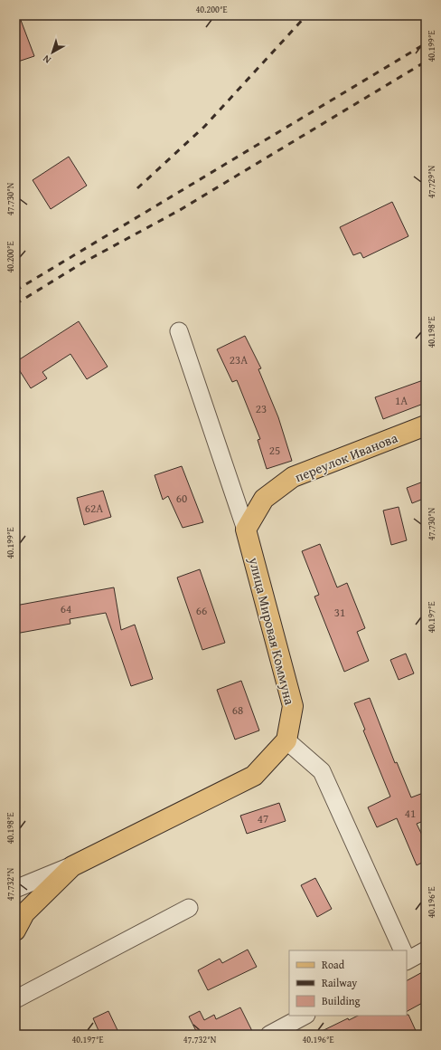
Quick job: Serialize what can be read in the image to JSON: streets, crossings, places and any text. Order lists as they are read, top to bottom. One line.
{"streets":{"main road":["переулок Иванова","улица Мировая Коммуна"]},"crossings":[["переулок Иванова","улица Мировая Коммуна"]],"house_numbers":["23А","1А","23","25","60","62А","64","66","31","68","41","47"],"legend":["Road","Railway","Building"],"north":"bottom left","coordinates":["40.200°E","40.199°E","47.729°N","47.730°N","40.198°E","40.197°E","47.732°N","40.196°E"]}
